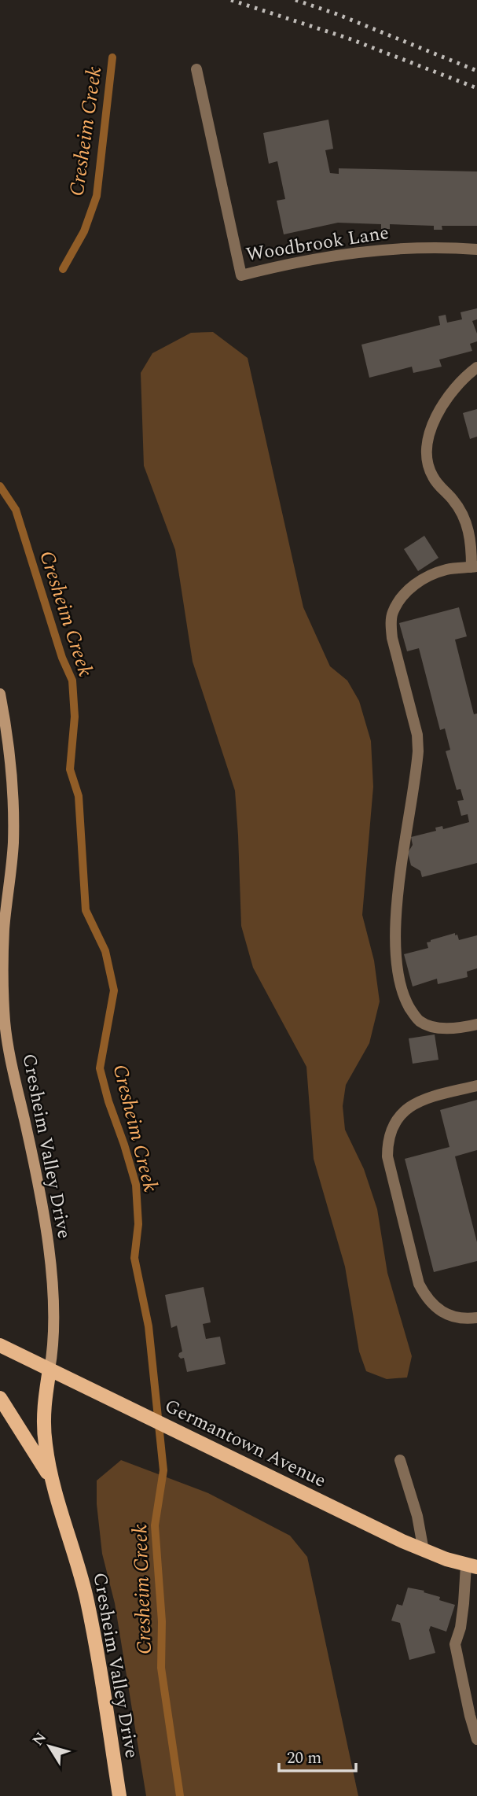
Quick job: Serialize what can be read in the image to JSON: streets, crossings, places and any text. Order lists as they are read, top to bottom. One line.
{"streets":{"main road":["Cresheim Valley Drive","Germantown Avenue"],"street":["Woodbrook Lane"]},"crossings":[["Cresheim Valley Drive","Germantown Avenue"]],"water":["Cresheim Creek"],"scale_bar":"20 m","north":"top left"}
